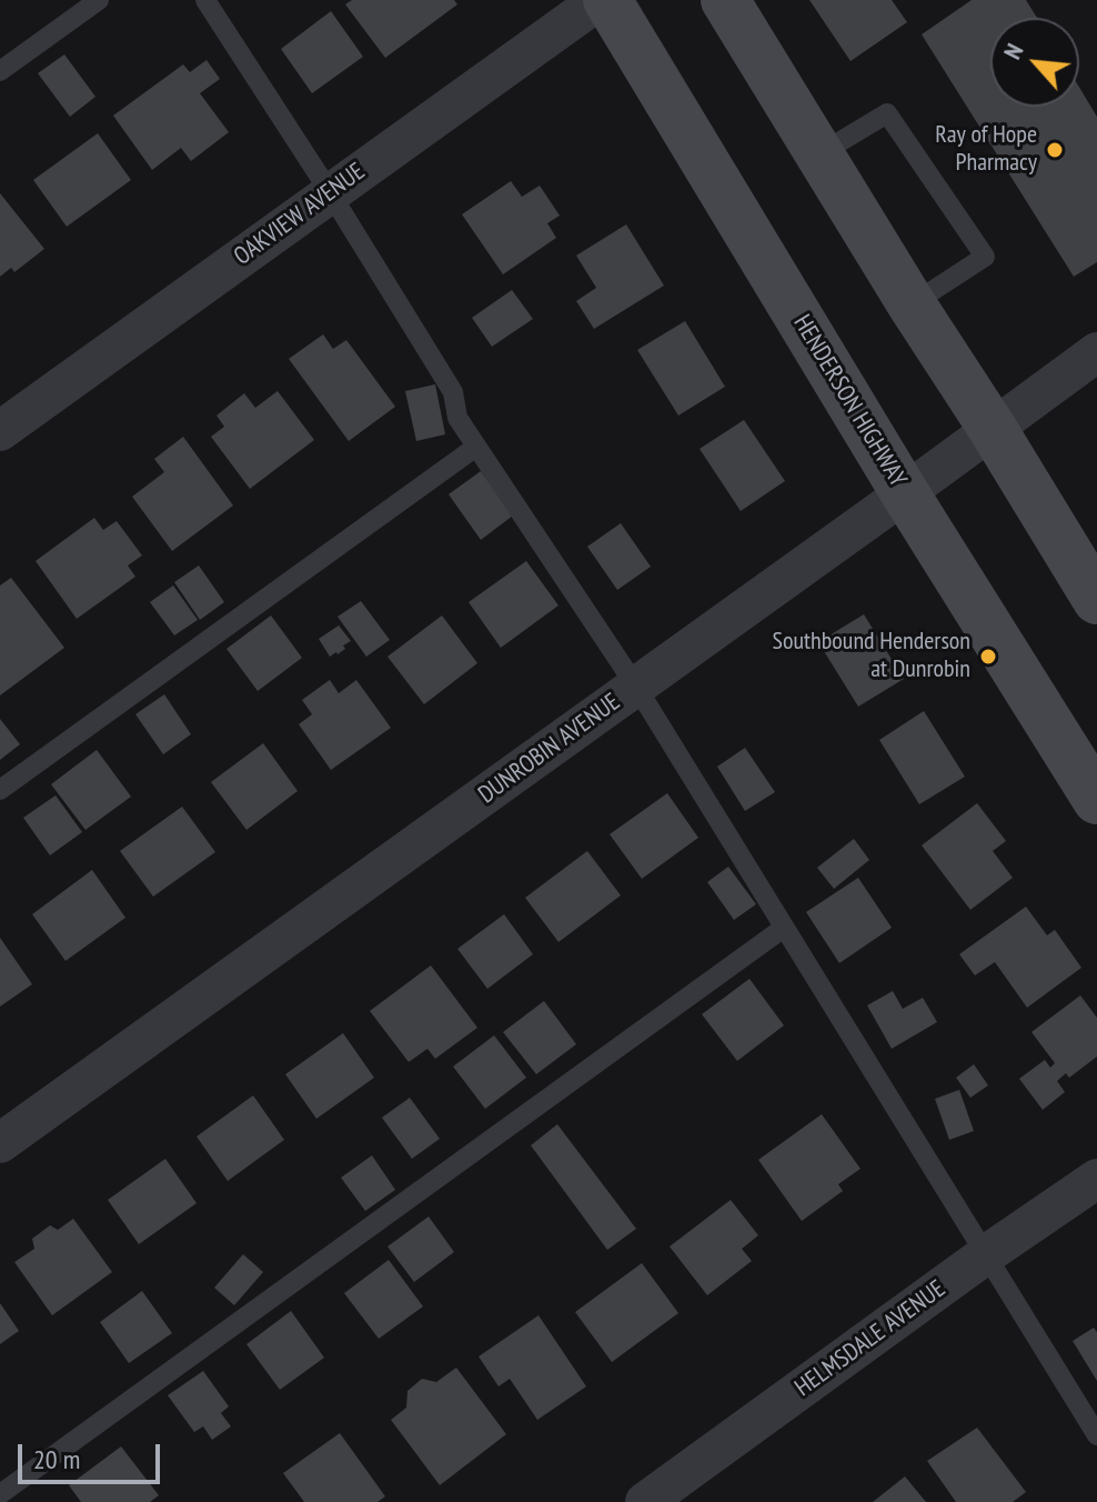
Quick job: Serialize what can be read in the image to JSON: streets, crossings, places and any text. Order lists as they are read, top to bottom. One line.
{"streets":{"main road":["HENDERSON HIGHWAY"],"street":["OAKVIEW AVENUE","DUNROBIN AVENUE","HELMSDALE AVENUE"]},"crossings":[["HENDERSON HIGHWAY","DUNROBIN AVENUE"]],"places":["Ray of Hope Pharmacy","Southbound Henderson at Dunrobin"],"scale_bar":"20 m","north":"top left"}
